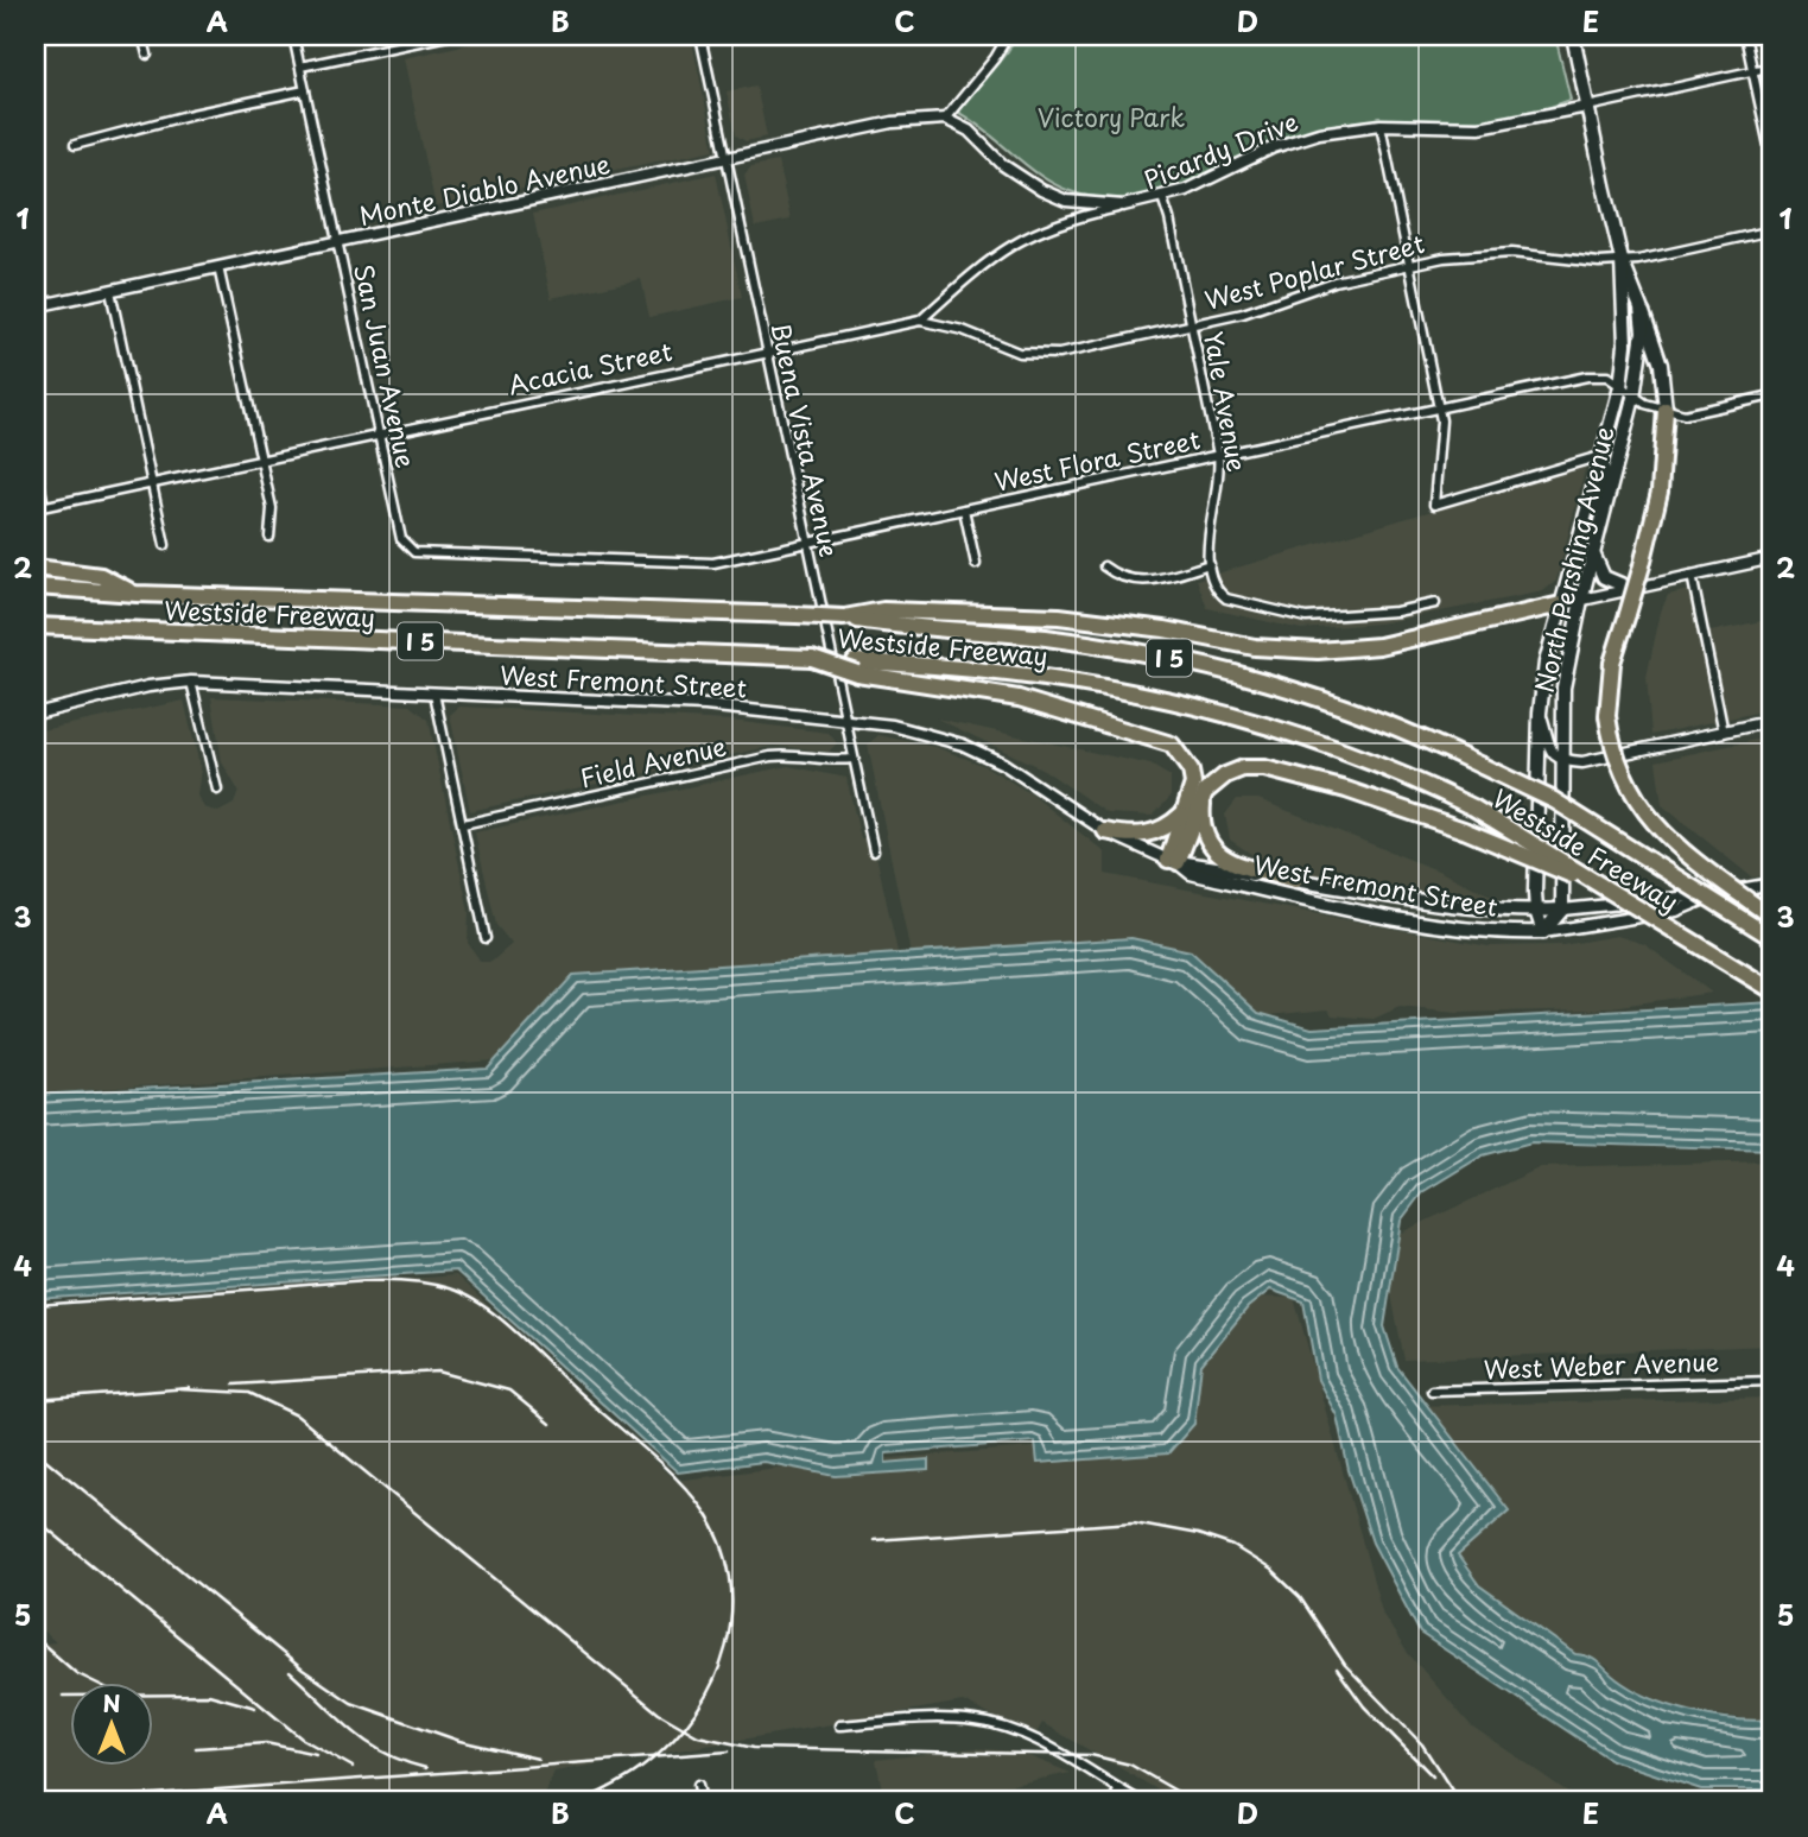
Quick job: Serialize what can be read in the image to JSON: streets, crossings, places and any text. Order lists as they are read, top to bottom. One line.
{"streets":{"highway":["Westside Freeway","I 5"],"main road":["North Pershing Avenue","West Fremont Street"],"street":["Picardy Drive","Monte Diablo Avenue","West Poplar Street","San Juan Avenue","Acacia Street","Yale Avenue","Buena Vista Avenue","West Flora Street","Field Avenue","West Weber Avenue"]},"crossings":[["Picardy Drive","Monte Diablo Avenue"],["Picardy Drive","Yale Avenue"],["Picardy Drive","North Pershing Avenue"],["Monte Diablo Avenue","San Juan Avenue"],["Monte Diablo Avenue","Buena Vista Avenue"],["West Poplar Street","Acacia Street"],["West Poplar Street","Yale Avenue"],["West Poplar Street","North Pershing Avenue"],["San Juan Avenue","Acacia Street"],["San Juan Avenue","West Flora Street"],["Acacia Street","Buena Vista Avenue"],["Yale Avenue","West Flora Street"],["Buena Vista Avenue","West Flora Street"],["Buena Vista Avenue","West Fremont Street"],["Buena Vista Avenue","Field Avenue"],["West Flora Street","North Pershing Avenue"],["North Pershing Avenue","West Fremont Street"]],"parks":["Victory Park"],"north":"top","grid":{"columns":["A","B","C","D","E"],"rows":["1","2","3","4","5"]}}
